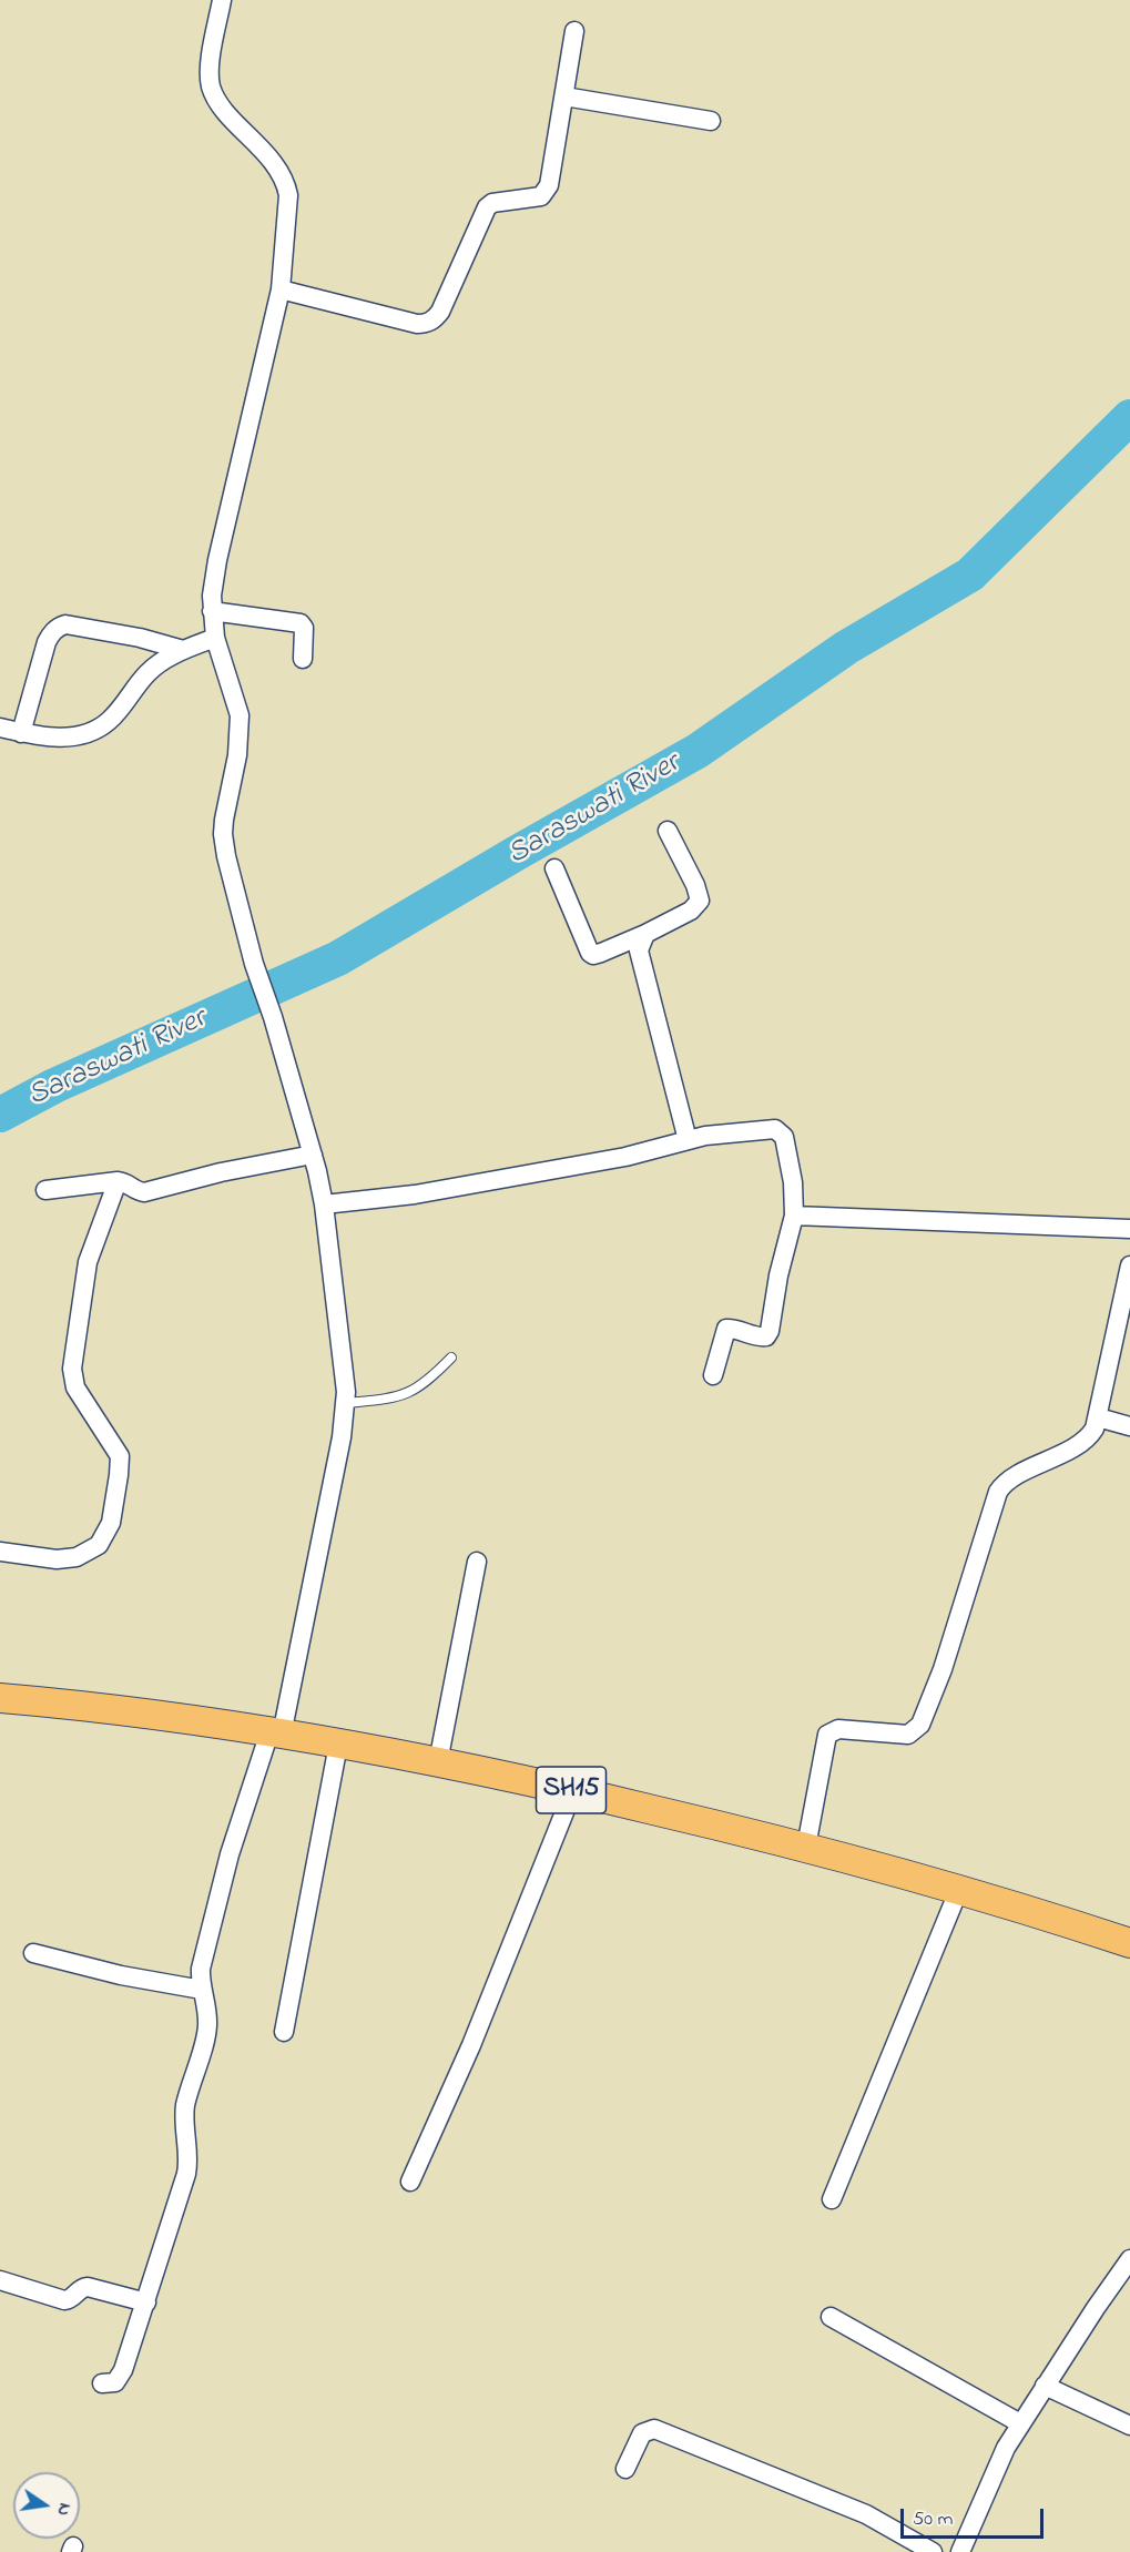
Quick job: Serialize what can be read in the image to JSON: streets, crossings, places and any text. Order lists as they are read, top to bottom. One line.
{"streets":{"main road":["SH15"]},"water":["Saraswati River"],"scale_bar":"50 m","north":"right"}
